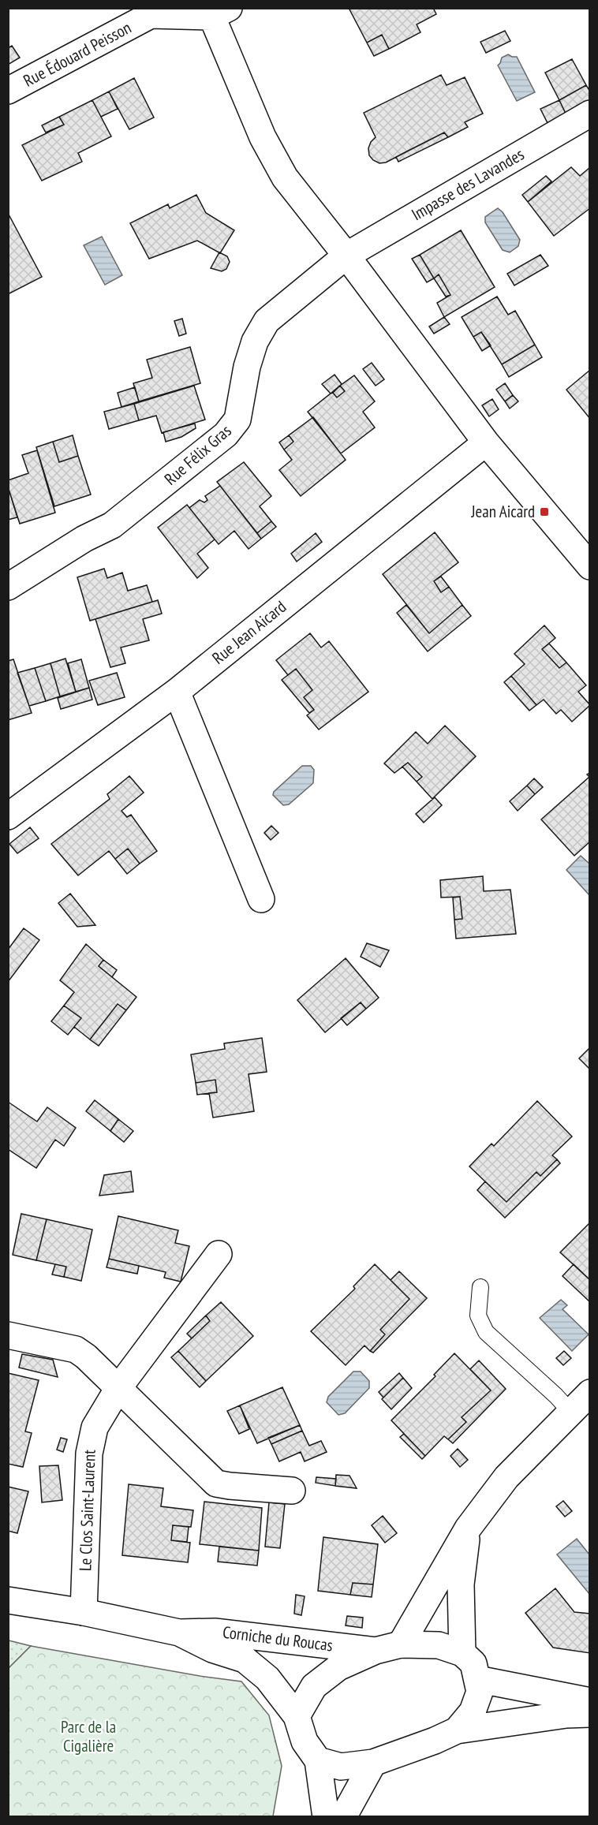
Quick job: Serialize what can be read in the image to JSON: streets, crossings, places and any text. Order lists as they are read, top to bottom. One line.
{"streets":{"street":["Rue Édouard Peisson","Impasse des Lavandes","Rue Félix Gras","Rue Jean Aicard","Le Clos Saint-Laurent","Corniche du Roucas"]},"crossings":[["Impasse des Lavandes","Rue Félix Gras"],["Le Clos Saint-Laurent","Corniche du Roucas"]],"parks":["Parc de la Cigalière"],"places":{"transit":["Jean Aicard"]}}
